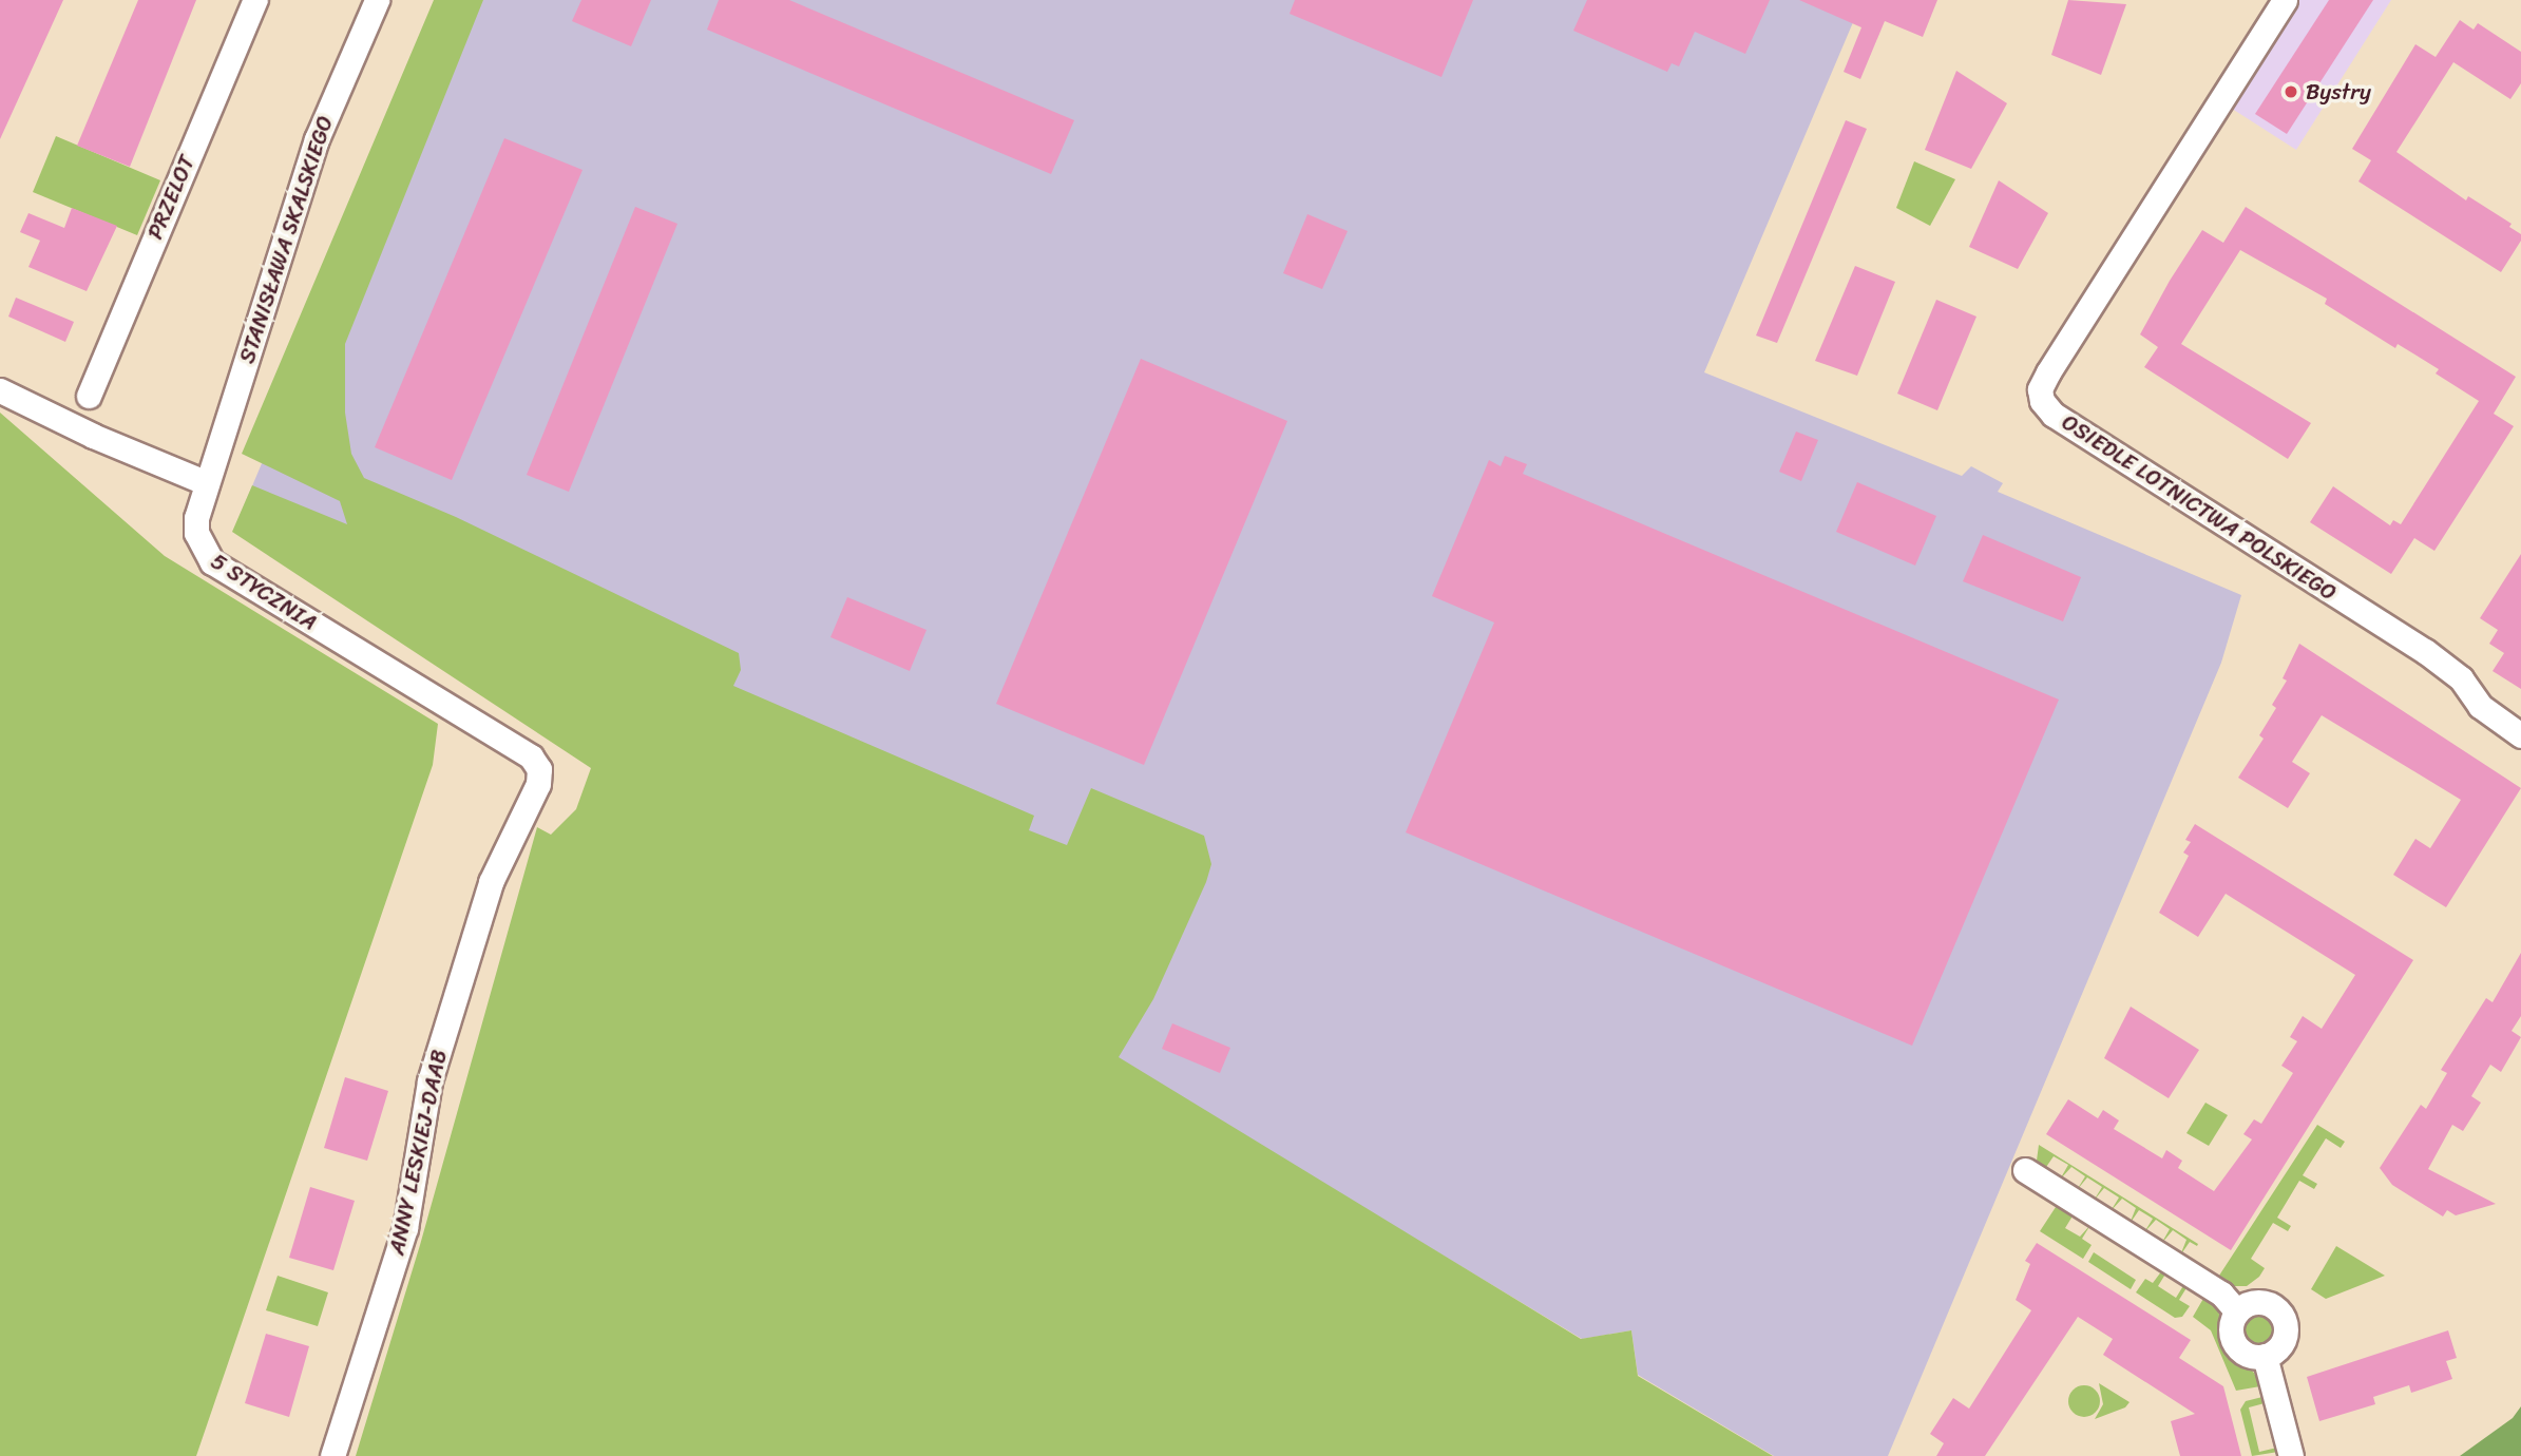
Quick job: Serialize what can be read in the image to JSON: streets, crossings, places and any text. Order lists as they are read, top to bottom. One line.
{"streets":{"street":["PRZELOT","STANISŁAWA SKALSKIEGO","OSIEDLE LOTNICTWA POLSKIEGO","5 STYCZNIA","ANNY LESKIEJ-DAAB"]},"crossings":[["STANISŁAWA SKALSKIEGO","5 STYCZNIA"],["5 STYCZNIA","ANNY LESKIEJ-DAAB"]],"places":["Bystry"]}
